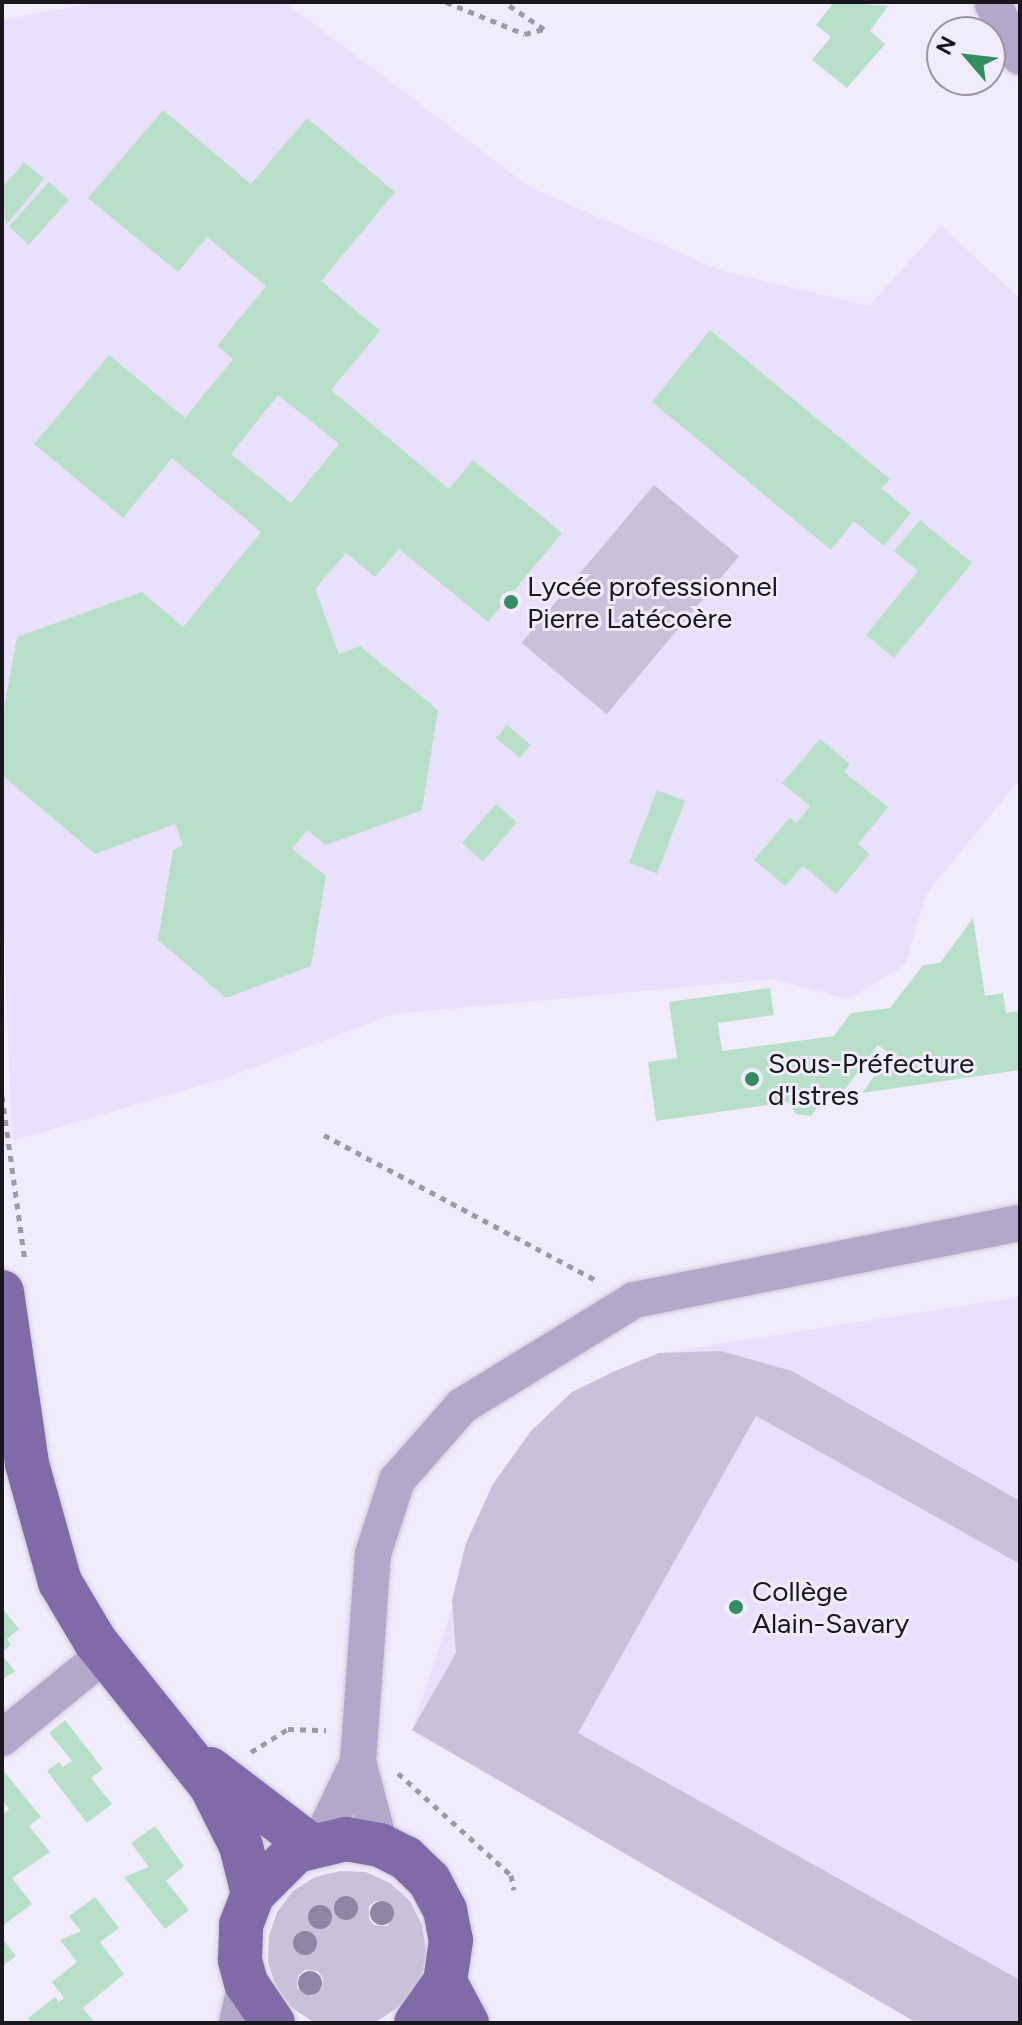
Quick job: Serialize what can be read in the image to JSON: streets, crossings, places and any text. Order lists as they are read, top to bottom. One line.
{"places":["Lycée professionnel Pierre Latécoère","Sous-Préfecture d'Istres","Collège Alain-Savary"],"north":"top left"}
